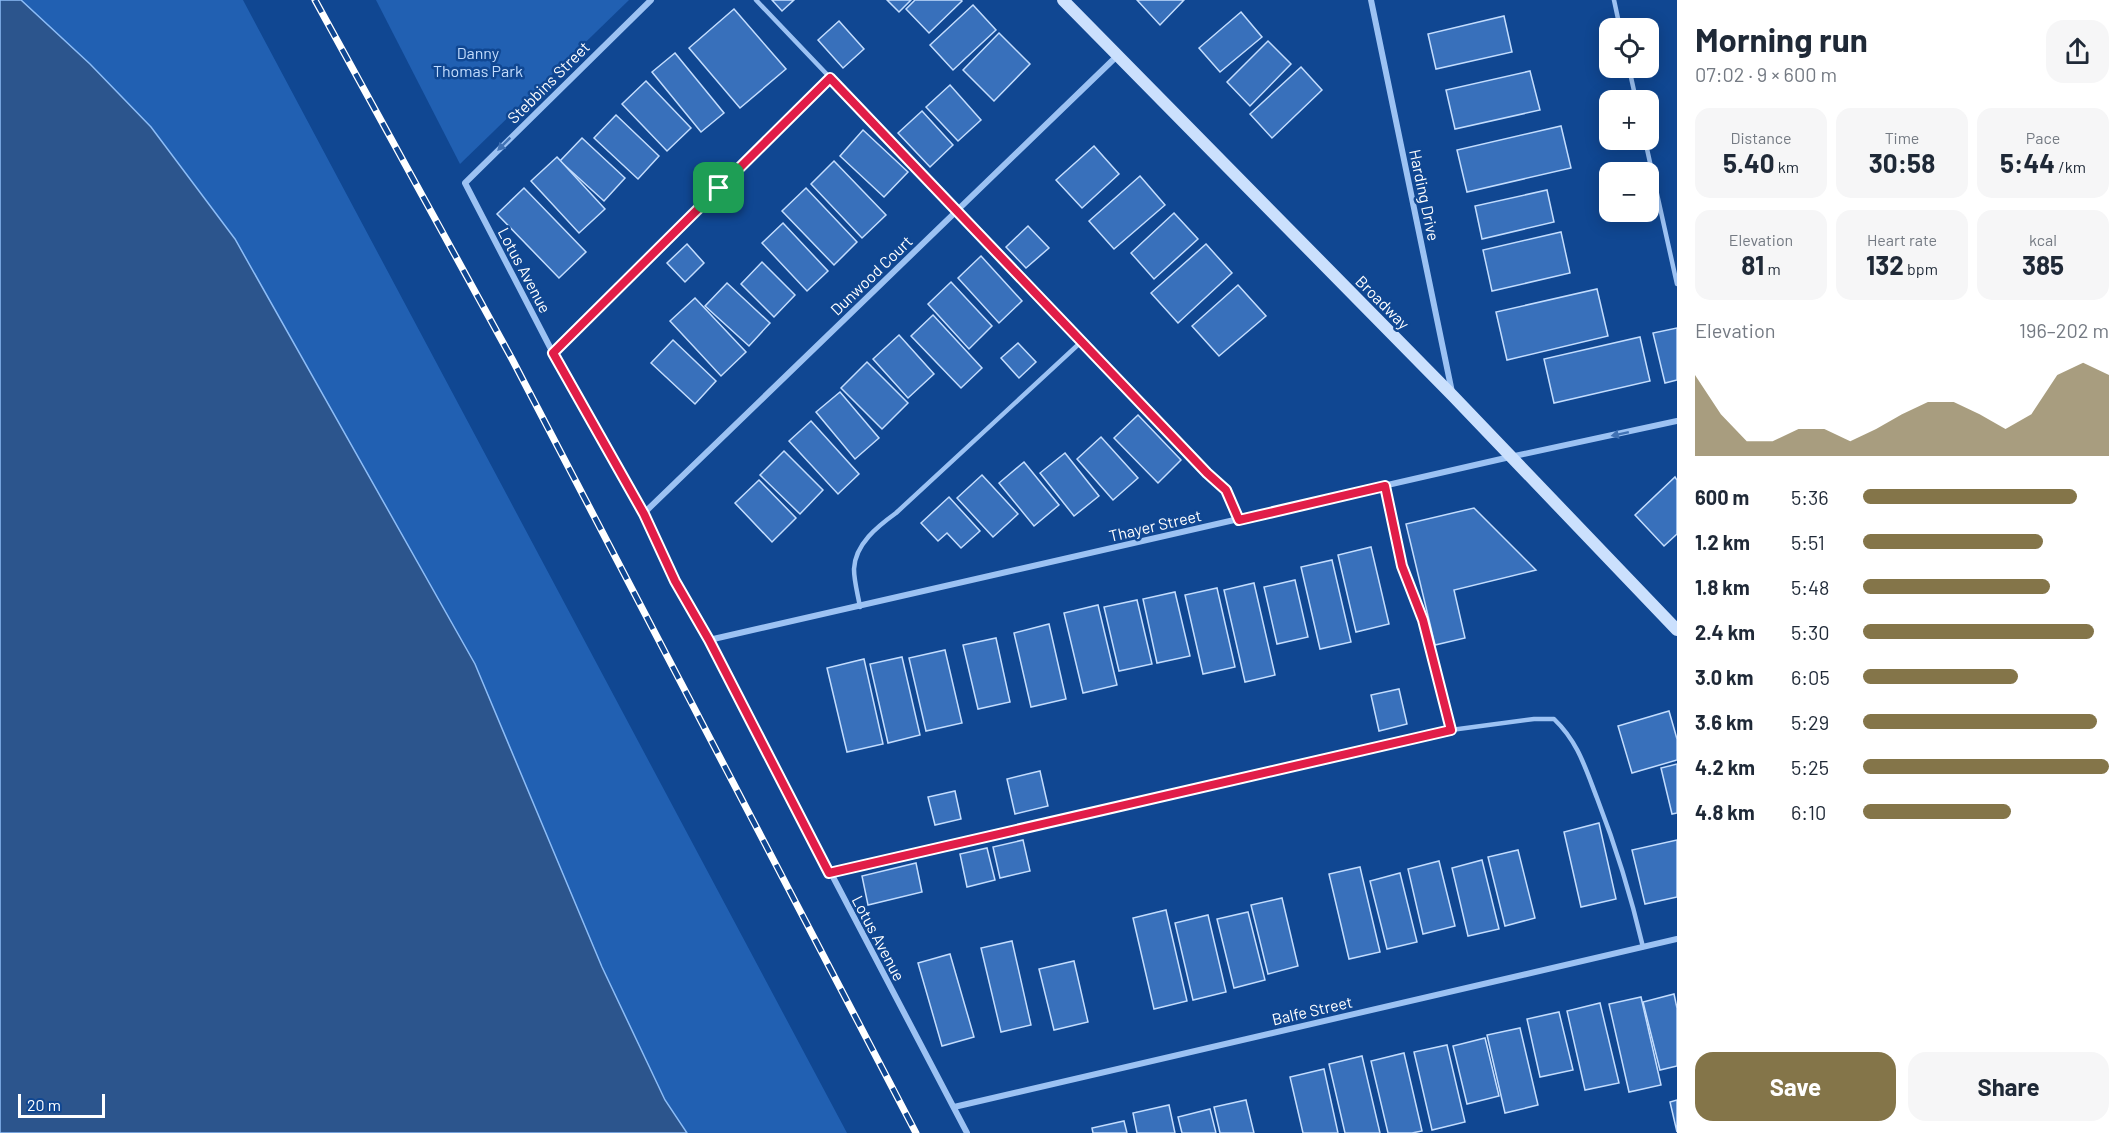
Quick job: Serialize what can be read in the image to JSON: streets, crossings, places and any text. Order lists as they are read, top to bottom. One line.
{"streets":{"street":["Stebbins Street","Harding Drive","Lotus Avenue","Dunwood Court","Broadway","Thayer Street","Balfe Street"]},"crossings":[["Stebbins Street","Lotus Avenue"],["Harding Drive","Broadway"],["Lotus Avenue","Dunwood Court"],["Lotus Avenue","Thayer Street"],["Lotus Avenue","Balfe Street"],["Dunwood Court","Broadway"],["Broadway","Thayer Street"]],"one_way":["Stebbins Street"],"parks":["Danny Thomas Park"],"scale_bar":"20 m","page":{"heading":["Morning run","07:02 · 9 × 600 m"],"map_buttons":["+","−"],"stats":[["Distance","5.40 km"],["Time","30:58"],["Pace","5:44 /km"],["Elevation","81 m"],["Heart rate","132 bpm"],["kcal","385"]],"chart":["Elevation","196–202 m"],"list":[{"name":"600 m","note":"5:36"},{"name":"1.2 km","note":"5:51"},{"name":"1.8 km","note":"5:48"},{"name":"2.4 km","note":"5:30"},{"name":"3.0 km","note":"6:05"},{"name":"3.6 km","note":"5:29"},{"name":"4.2 km","note":"5:25"},{"name":"4.8 km","note":"6:10"}],"buttons":["Save","Share"],"scale":"20 m"}}
